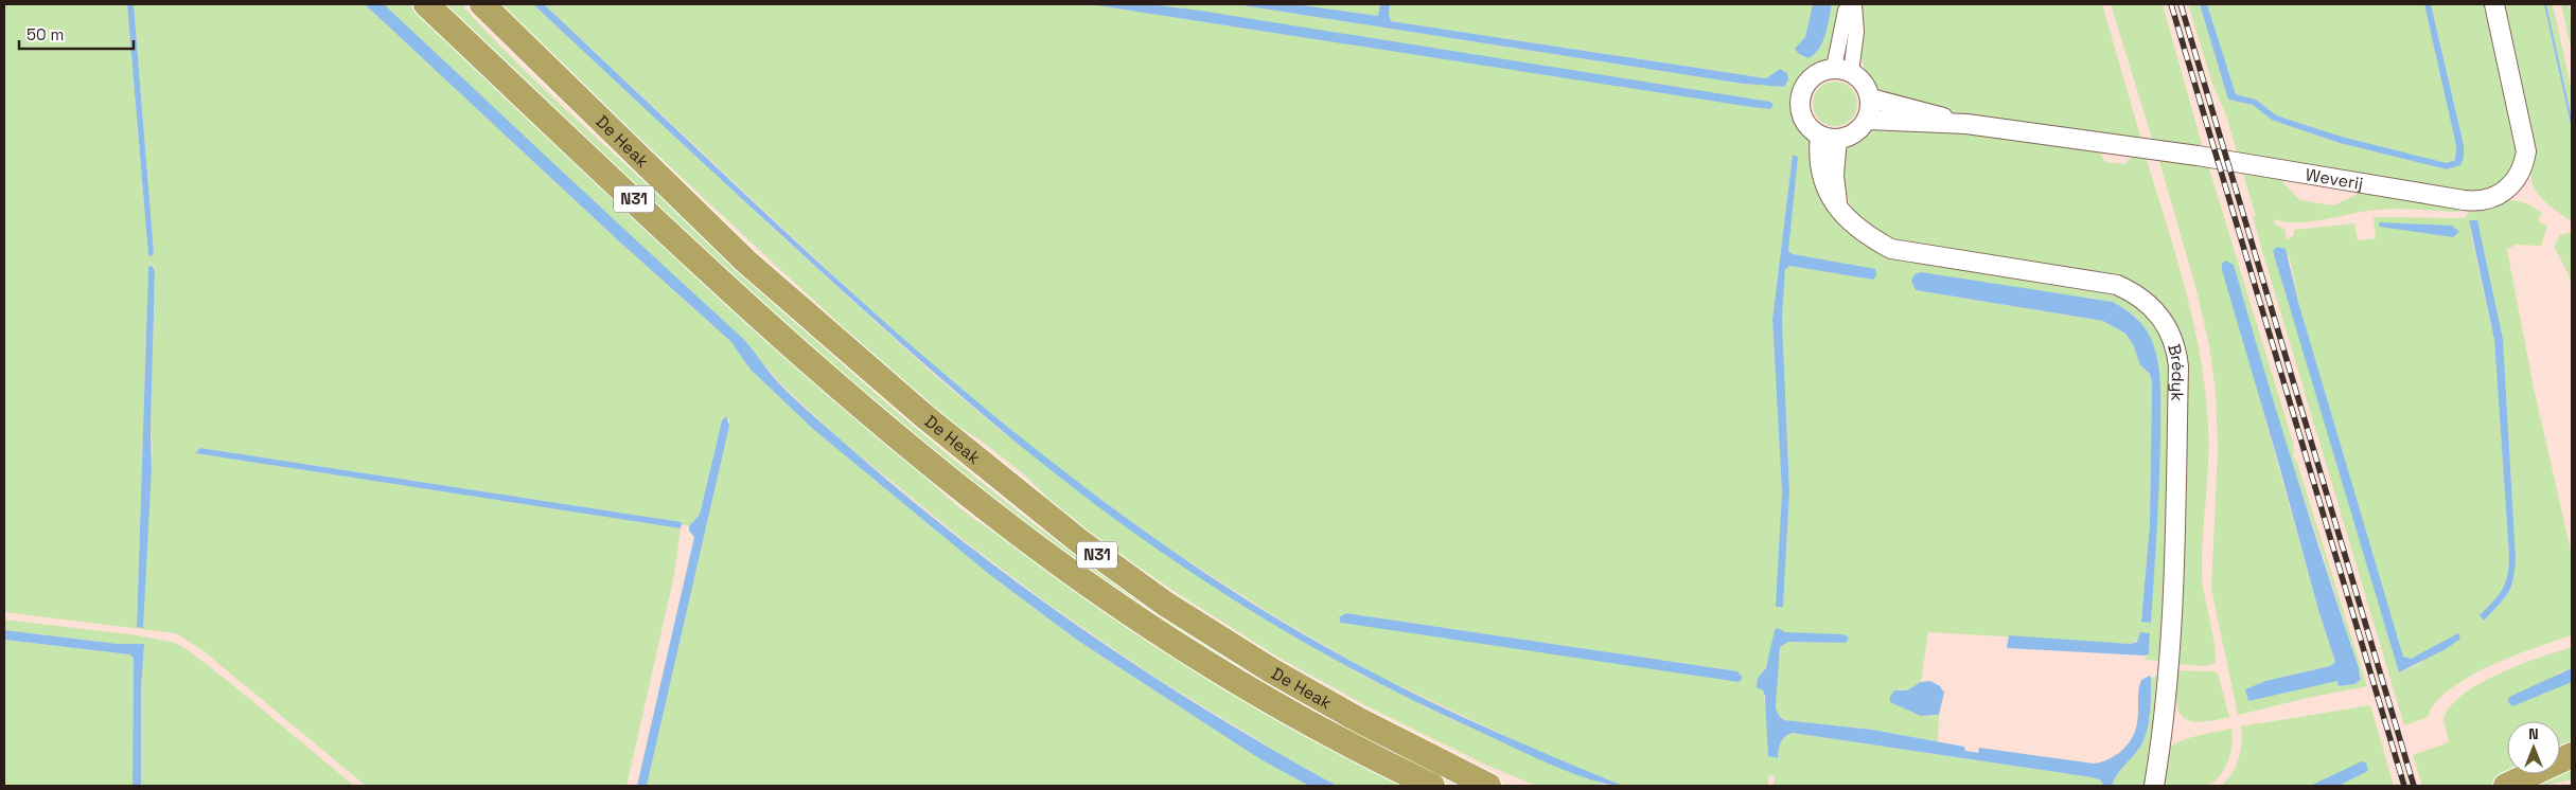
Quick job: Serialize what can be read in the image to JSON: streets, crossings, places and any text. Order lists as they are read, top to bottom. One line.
{"streets":{"highway":["De Heak","N31"],"street":["Weverij","Brédyk"]},"crossings":[["Weverij","Brédyk"]],"scale_bar":"50 m","north":"top"}
